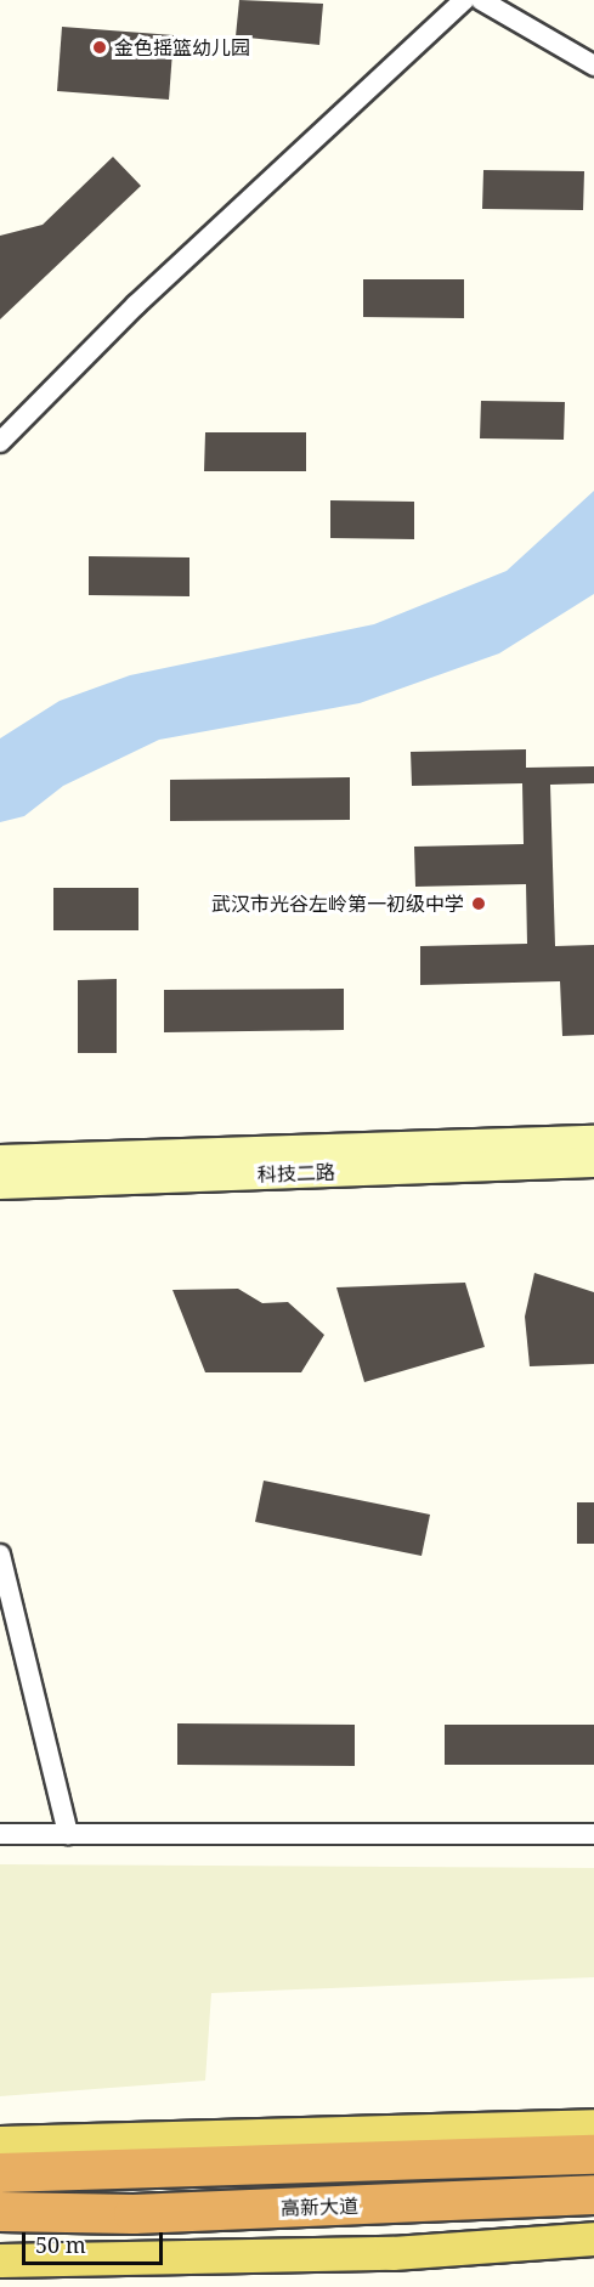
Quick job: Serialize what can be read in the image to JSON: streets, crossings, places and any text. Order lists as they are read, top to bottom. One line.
{"streets":{"highway":["高新大道"],"street":["科技二路"]},"places":["金色摇篮幼儿园","武汉市光谷左岭第一初级中学"],"scale_bar":"50 m"}
